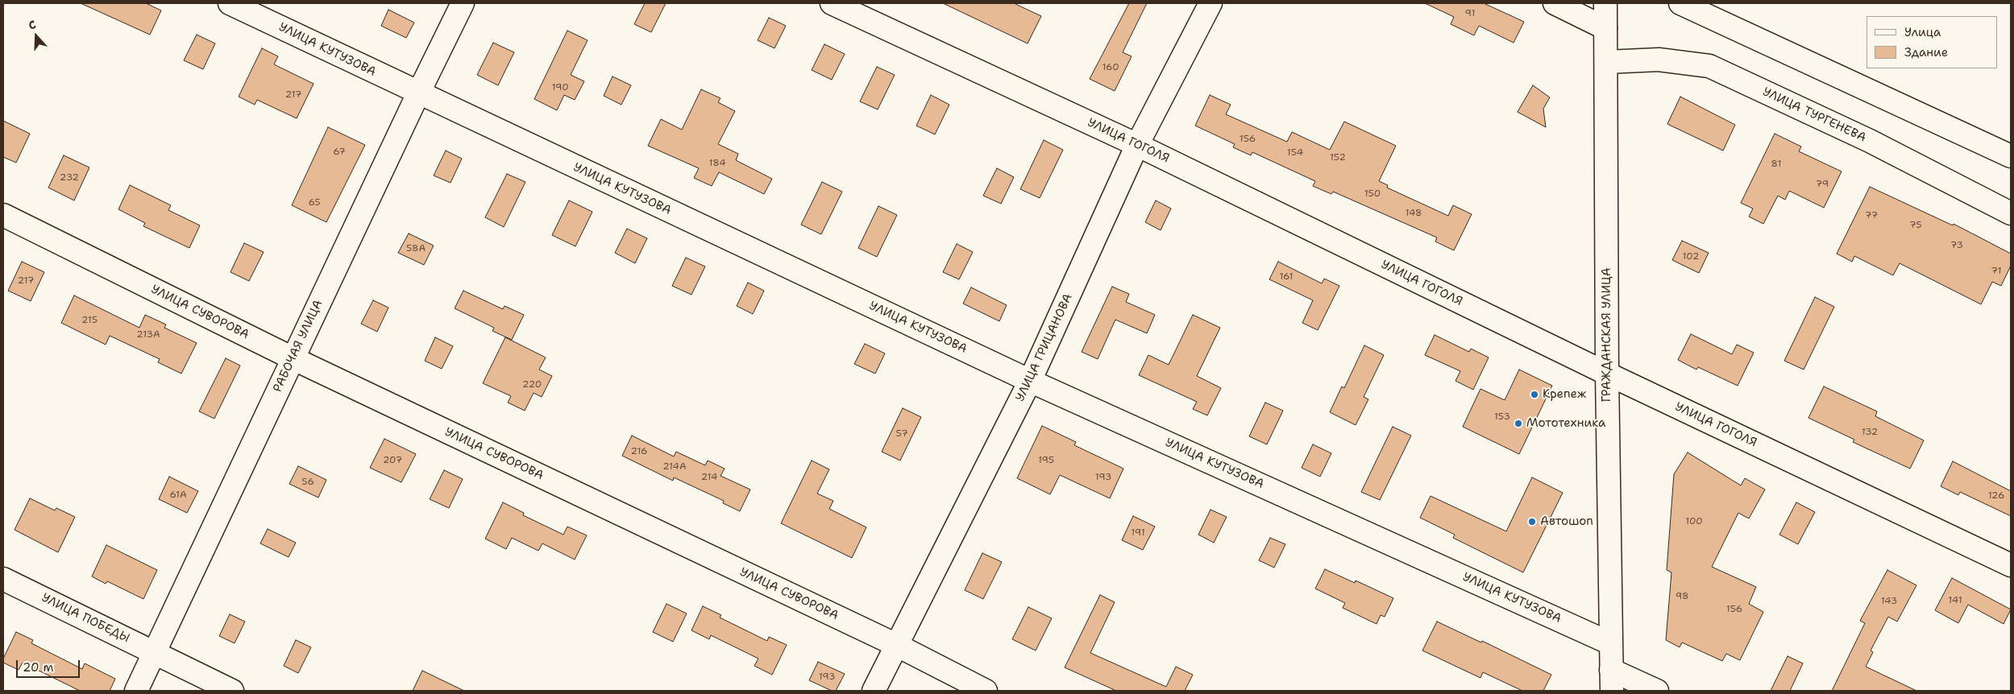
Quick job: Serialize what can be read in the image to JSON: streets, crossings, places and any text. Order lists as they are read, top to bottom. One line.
{"streets":{"street":["УЛИЦА КУТУЗОВА","УЛИЦА ТУРГЕНЕВА","УЛИЦА ГОГОЛЯ","УЛИЦА СУВОРОВА","ГРАЖДАНСКАЯ УЛИЦА","РАБОЧАЯ УЛИЦА","УЛИЦА ГРИЦАНОВА","УЛИЦА ПОБЕДЫ"]},"crossings":[["УЛИЦА КУТУЗОВА","ГРАЖДАНСКАЯ УЛИЦА"],["УЛИЦА КУТУЗОВА","РАБОЧАЯ УЛИЦА"],["УЛИЦА КУТУЗОВА","УЛИЦА ГРИЦАНОВА"],["УЛИЦА ТУРГЕНЕВА","ГРАЖДАНСКАЯ УЛИЦА"],["УЛИЦА ГОГОЛЯ","ГРАЖДАНСКАЯ УЛИЦА"],["УЛИЦА ГОГОЛЯ","УЛИЦА ГРИЦАНОВА"],["УЛИЦА СУВОРОВА","РАБОЧАЯ УЛИЦА"],["УЛИЦА СУВОРОВА","УЛИЦА ГРИЦАНОВА"],["РАБОЧАЯ УЛИЦА","УЛИЦА ПОБЕДЫ"]],"places":["Крепеж","Мототехника","Автошоп"],"house_numbers":["91","160","190","217","156","67","154","152","184","81","232","79","150","65","148","77","75","73","58А","102","71","161","217","215","213А","220","153","132","57","216","207","195","214А","214","193","56","61А","126","100","191","98","141","143","156","193"],"legend":["Улица","Здание"],"scale_bar":"20 m","north":"top"}
